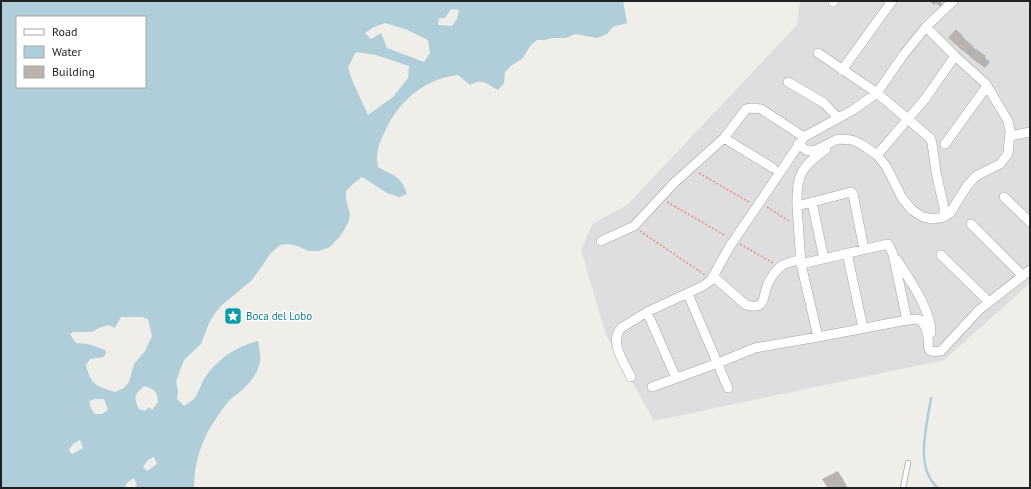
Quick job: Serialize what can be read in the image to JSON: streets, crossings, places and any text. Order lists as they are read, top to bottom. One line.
{"places":{"place":["Boca del Lobo"]},"legend":["Road","Water","Building"]}
